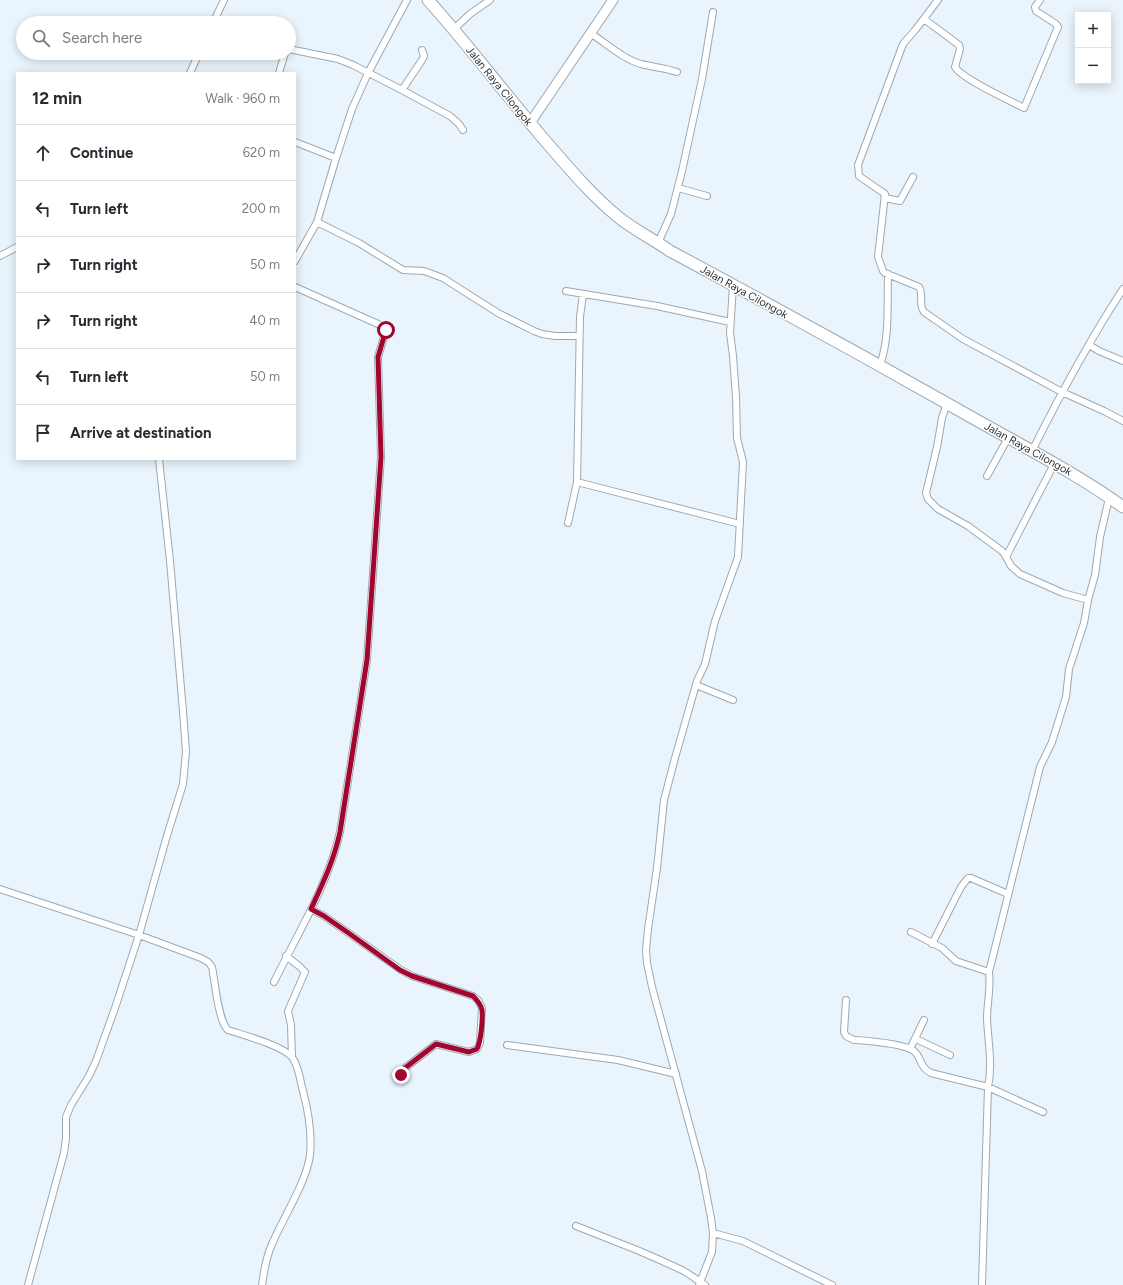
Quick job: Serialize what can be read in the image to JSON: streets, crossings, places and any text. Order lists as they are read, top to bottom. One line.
{"streets":{"highway":["Jalan Raya Cilongok"]},"page":{"map_buttons":["+","−"],"search":"Search here","heading":["12 min","Walk · 960 m"],"list":[["Continue","620 m"],["Turn left","200 m"],["Turn right","50 m"],["Turn right","40 m"],["Turn left","50 m"],"Arrive at destination"]}}
